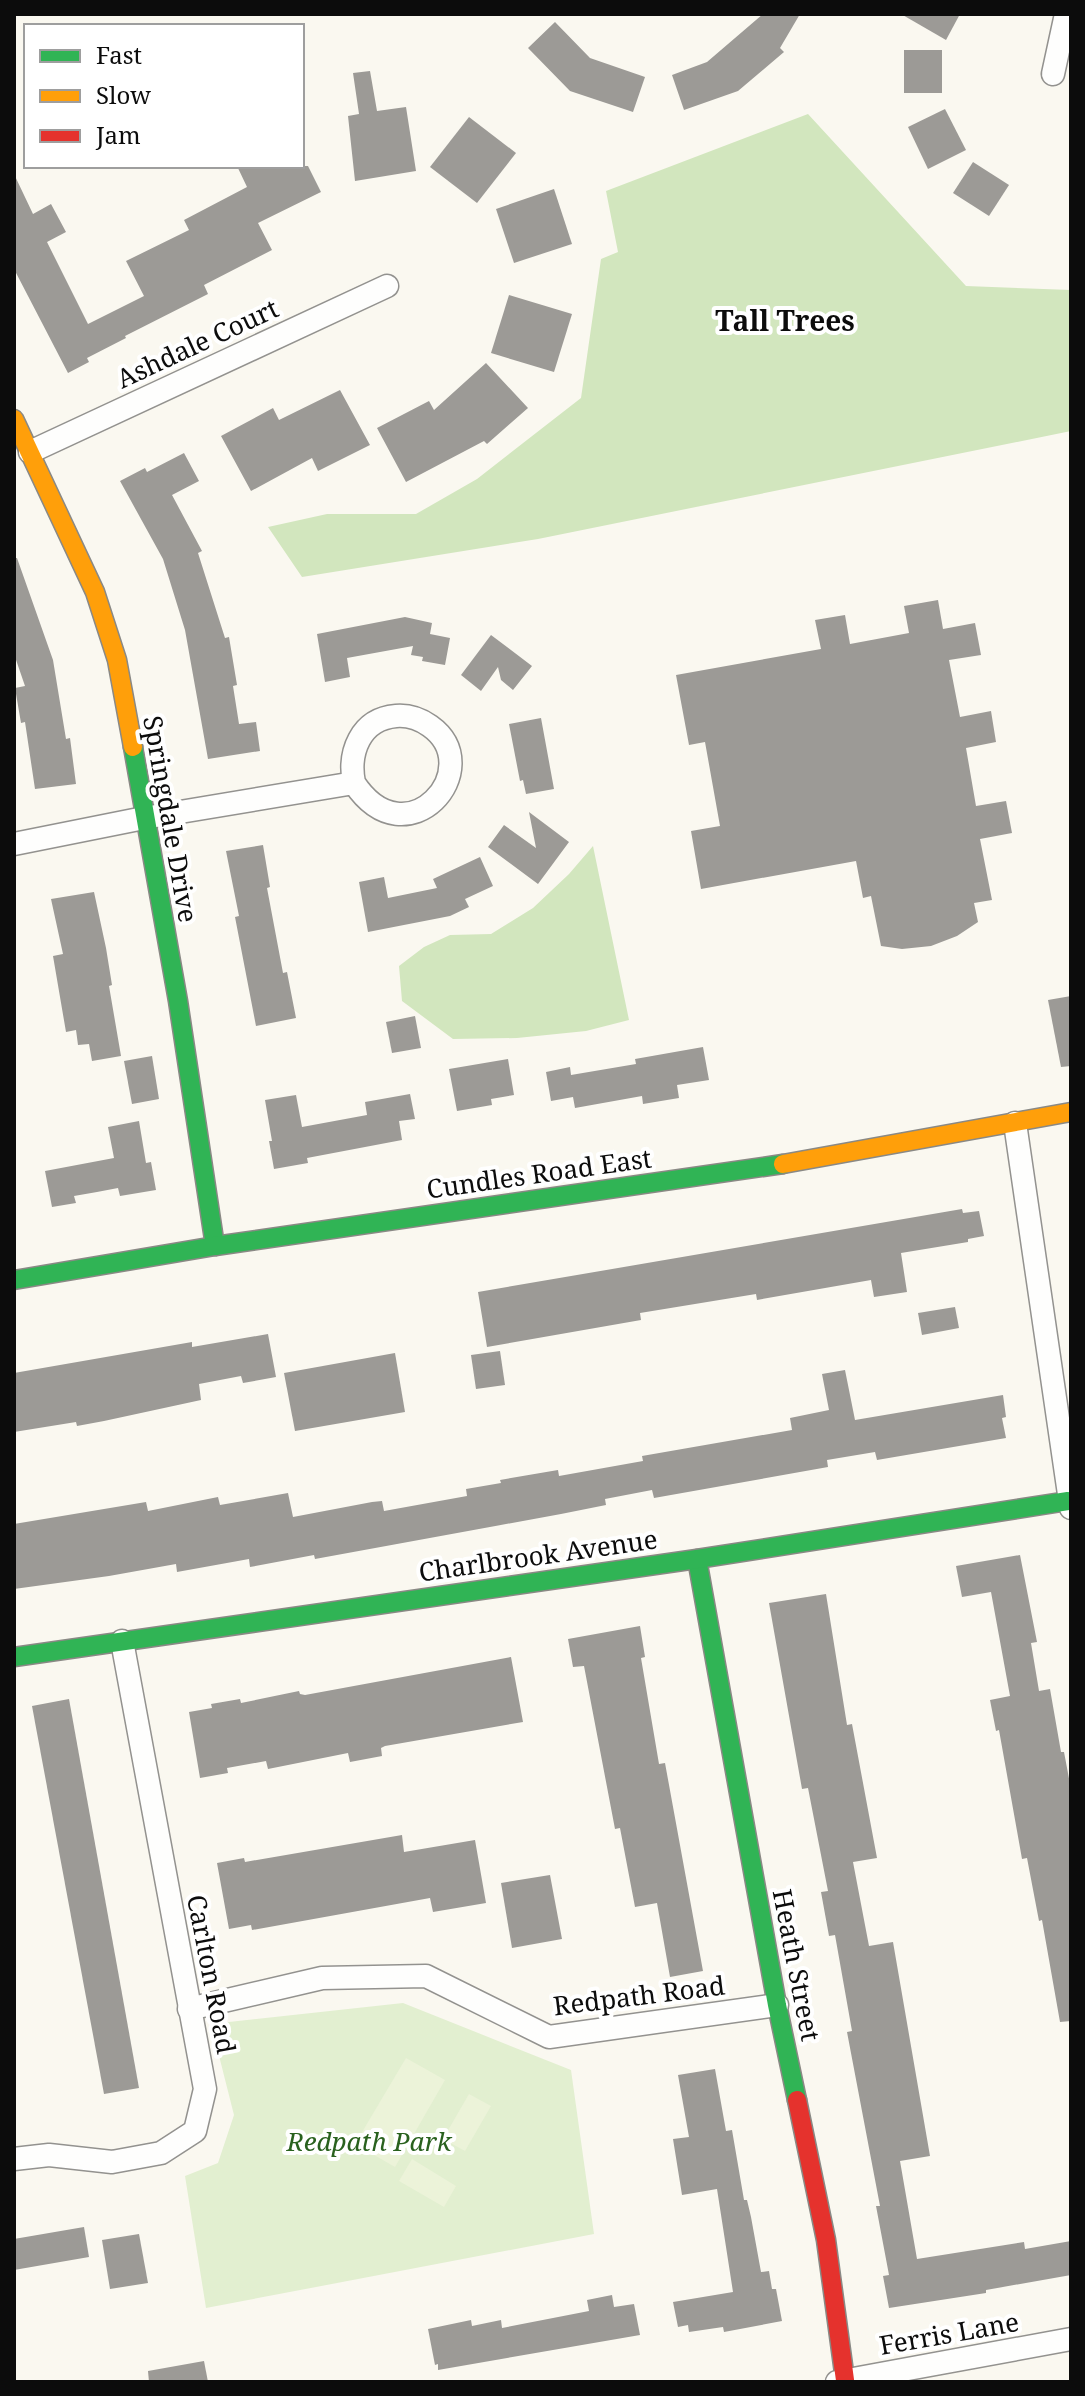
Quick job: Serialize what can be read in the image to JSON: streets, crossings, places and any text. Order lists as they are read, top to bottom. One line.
{"streets":{"street":["Ashdale Court","Springdale Drive","Cundles Road East","Charlbrook Avenue","Heath Street","Carlton Road","Redpath Road","Ferris Lane"]},"crossings":[["Ashdale Court","Springdale Drive"],["Springdale Drive","Cundles Road East"],["Charlbrook Avenue","Heath Street"],["Charlbrook Avenue","Carlton Road"],["Heath Street","Redpath Road"],["Heath Street","Ferris Lane"],["Carlton Road","Redpath Road"]],"districts":["Tall Trees"],"parks":["Redpath Park"],"legend":["Fast","Slow","Jam"]}
